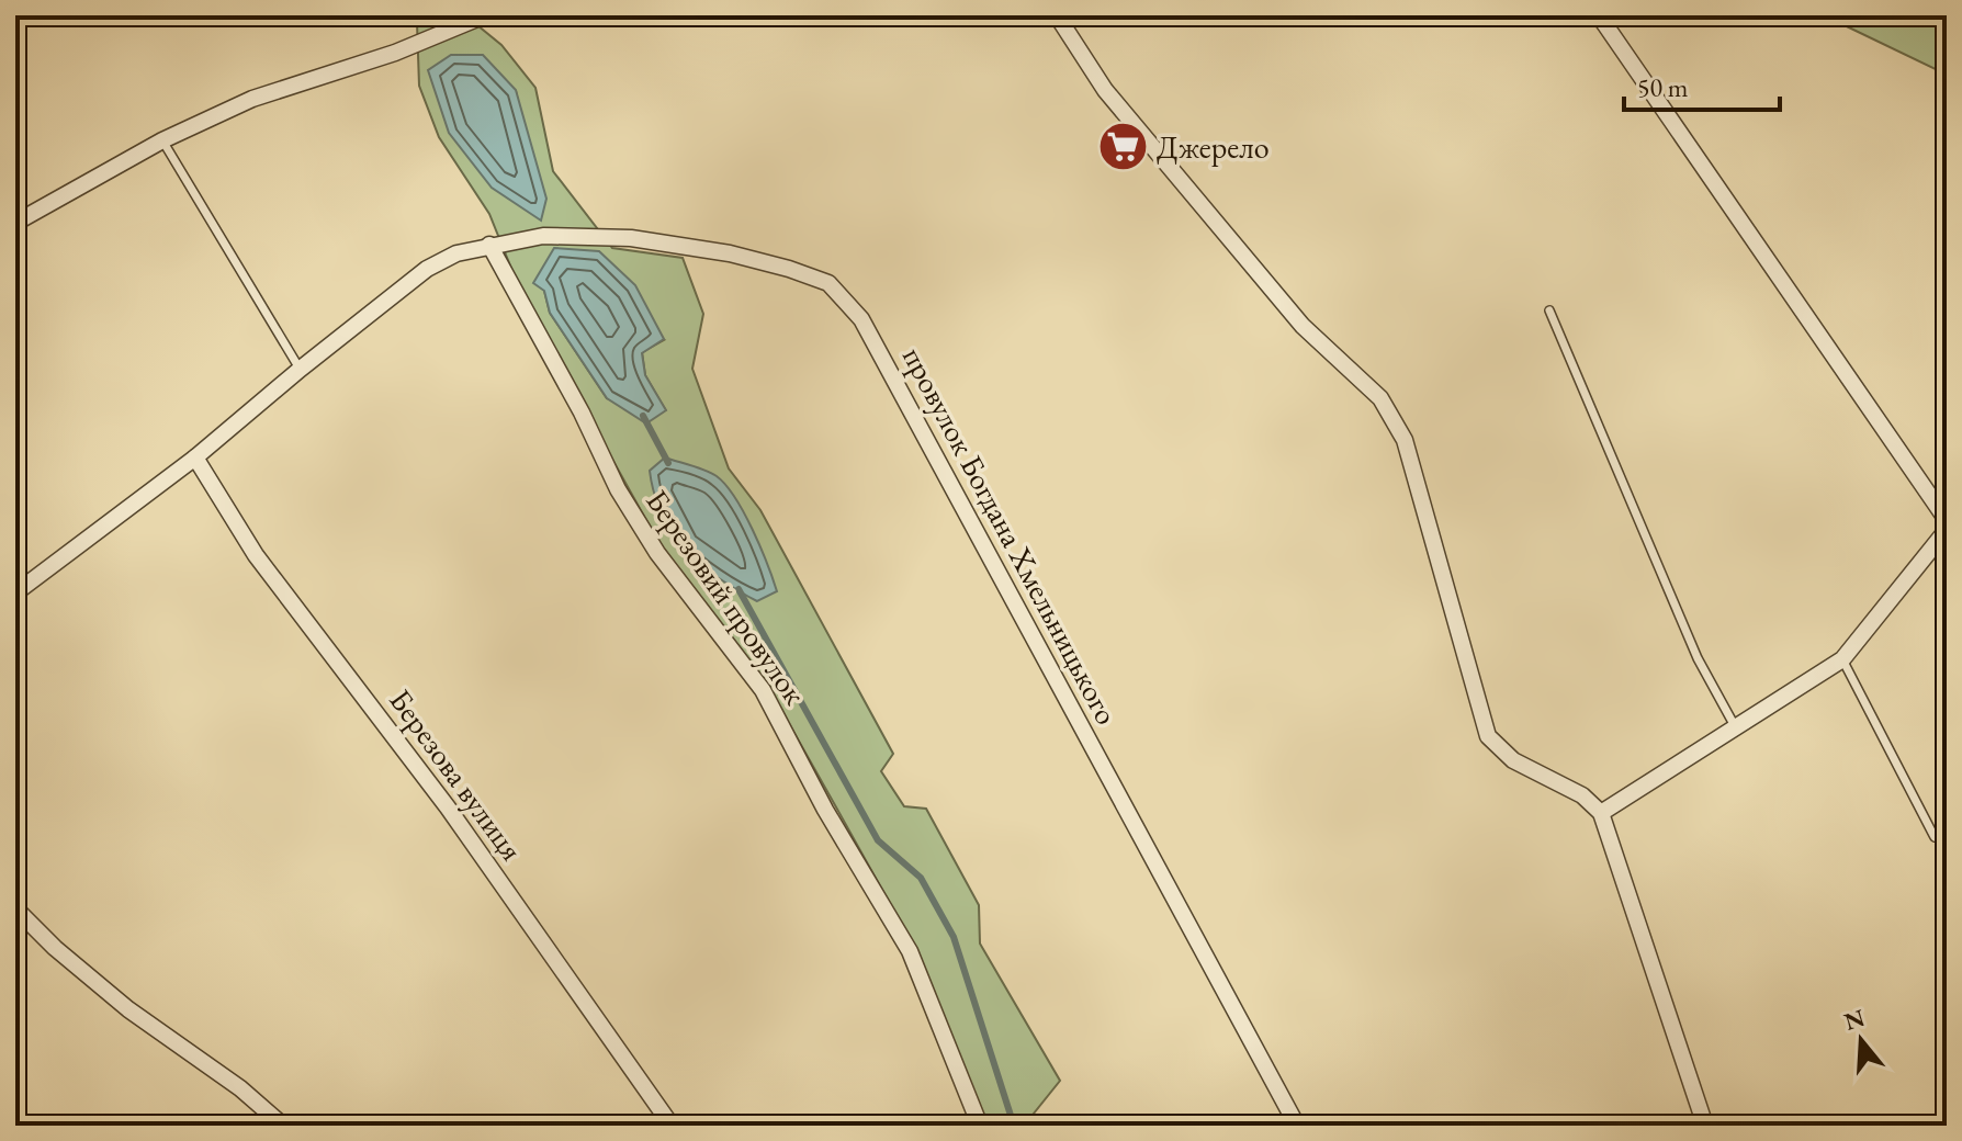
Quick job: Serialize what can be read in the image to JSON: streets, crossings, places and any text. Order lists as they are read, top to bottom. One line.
{"streets":{"street":["провулок Богдана Хмельницького","Березовий провулок","Березова вулиця"]},"crossings":[["провулок Богдана Хмельницького","Березовий провулок"],["провулок Богдана Хмельницького","Березова вулиця"]],"places":{"supermarket":["Джерело"]},"scale_bar":"50 m","north":"top"}
